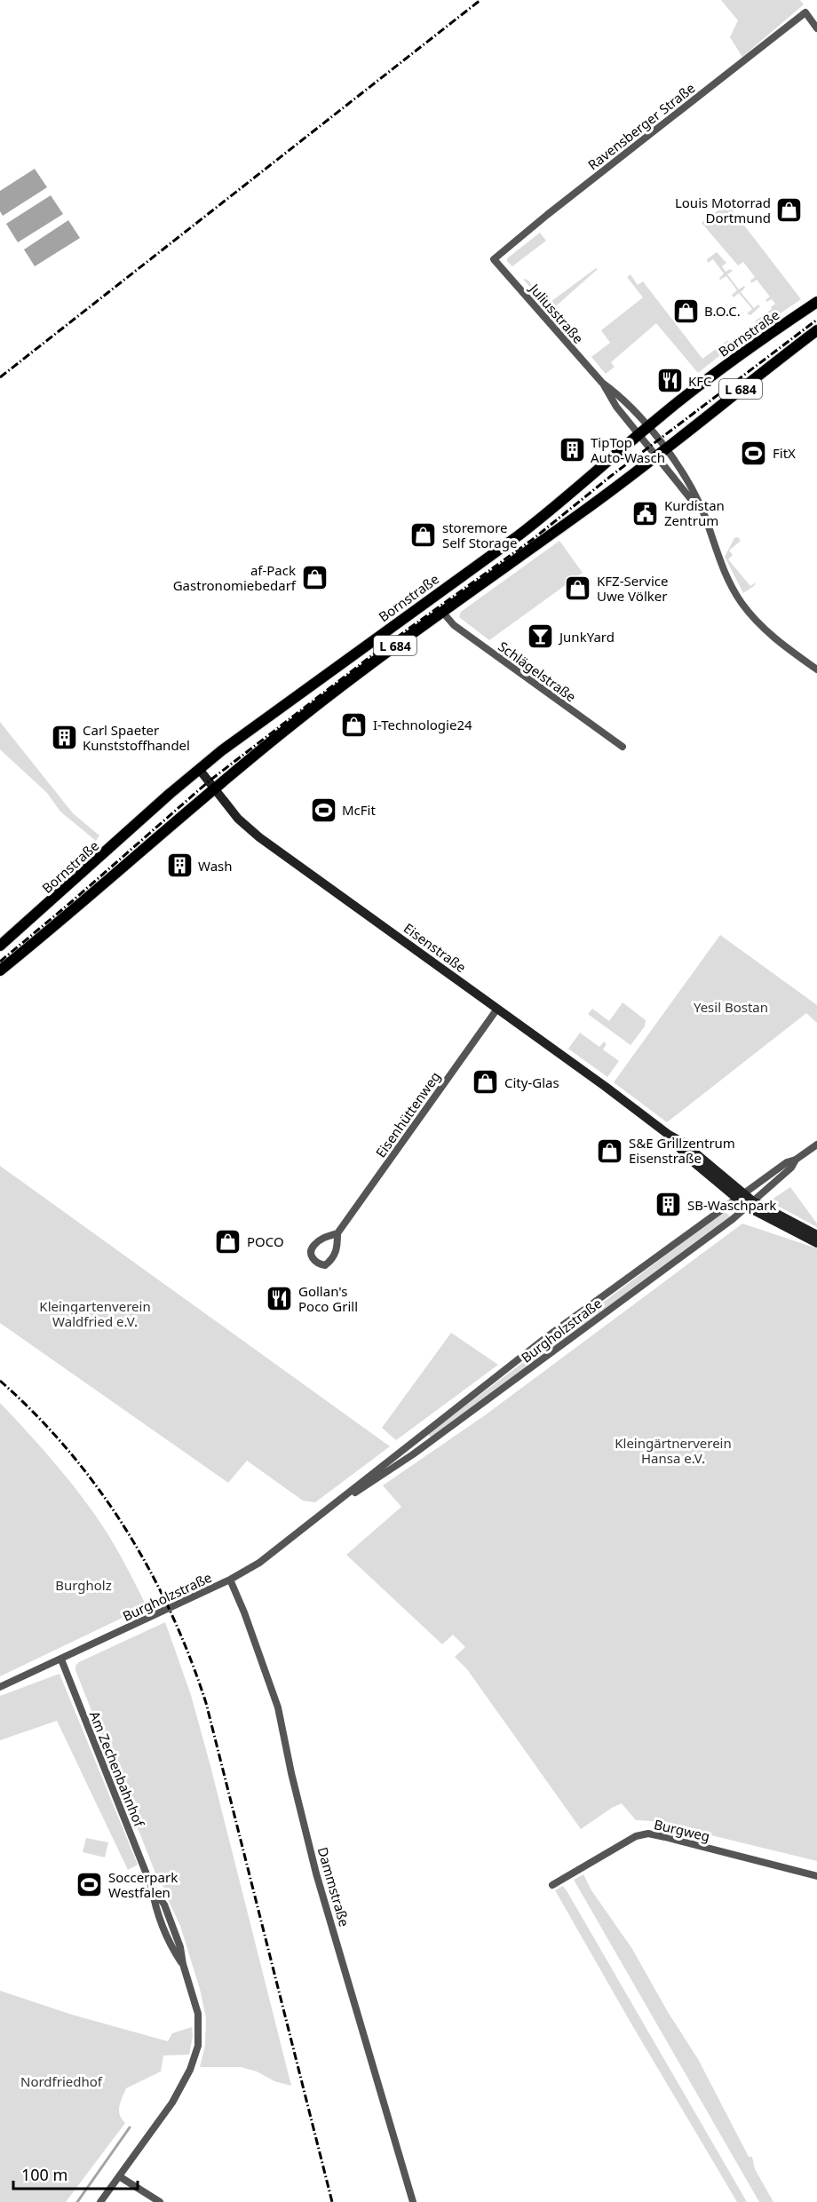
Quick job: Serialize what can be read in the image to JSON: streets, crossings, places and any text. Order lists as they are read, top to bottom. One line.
{"streets":{"main road":["Bornstraße","L 684"],"street":["Ravensberger Straße","Juliusstraße","Schlägelstraße","Eisenstraße","Eisenhüttenweg","Burgholzstraße","Am Zechenbahnhof","Burgweg","Dammstraße"]},"crossings":[["Ravensberger Straße","Juliusstraße"],["Juliusstraße","Bornstraße"],["Juliusstraße","L 684"],["Bornstraße","Eisenstraße"],["L 684","Schlägelstraße"],["L 684","Eisenstraße"],["Eisenstraße","Eisenhüttenweg"],["Eisenstraße","Burgholzstraße"],["Burgholzstraße","Am Zechenbahnhof"],["Burgholzstraße","Dammstraße"]],"parks":["Yesil Bostan","Kleingartenverein Waldfried e.V.","Kleingärtnerverein Hansa e.V.","Burgholz","Nordfriedhof"],"places":{"shop":["Louis Motorrad Dortmund","B.O.C.","storemore Self Storage","af-Pack Gastronomiebedarf","KFZ-Service Uwe Völker","I-Technologie24","City-Glas","S&E Grillzentrum Eisenstraße","POCO"],"restaurant":["KFC","Gollan's Poco Grill"],"building":["TipTop Auto-Wasch","Carl Spaeter Kunststoffhandel","Wash","SB-Waschpark"],"sports":["FitX","McFit","Soccerpark Westfalen"],"public building":["Kurdistan Zentrum"],"bar":["JunkYard"]},"scale_bar":"100 m"}
